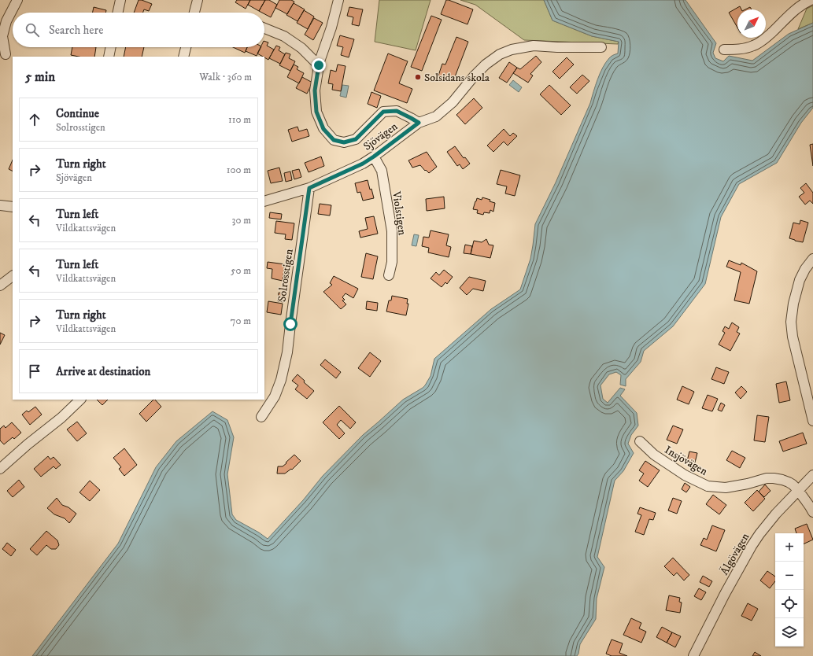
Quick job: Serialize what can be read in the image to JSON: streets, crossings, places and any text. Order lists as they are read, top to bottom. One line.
{"streets":{"street":["Sjövägen","Violstigen","Solrosstigen","Insjövägen","Älgövägen"]},"crossings":[["Sjövägen","Violstigen"],["Sjövägen","Solrosstigen"],["Insjövägen","Älgövägen"]],"places":["Solsidans skola"],"north":"top right","page":{"search":"Search here","heading":["5 min","Walk · 360 m"],"list":[["Continue","Solrosstigen","110 m"],["Turn right","Sjövägen","100 m"],["Turn left","Vildkattsvägen","30 m"],["Turn left","Vildkattsvägen","50 m"],["Turn right","Vildkattsvägen","70 m"],"Arrive at destination"],"map_buttons":["+","−"]}}
